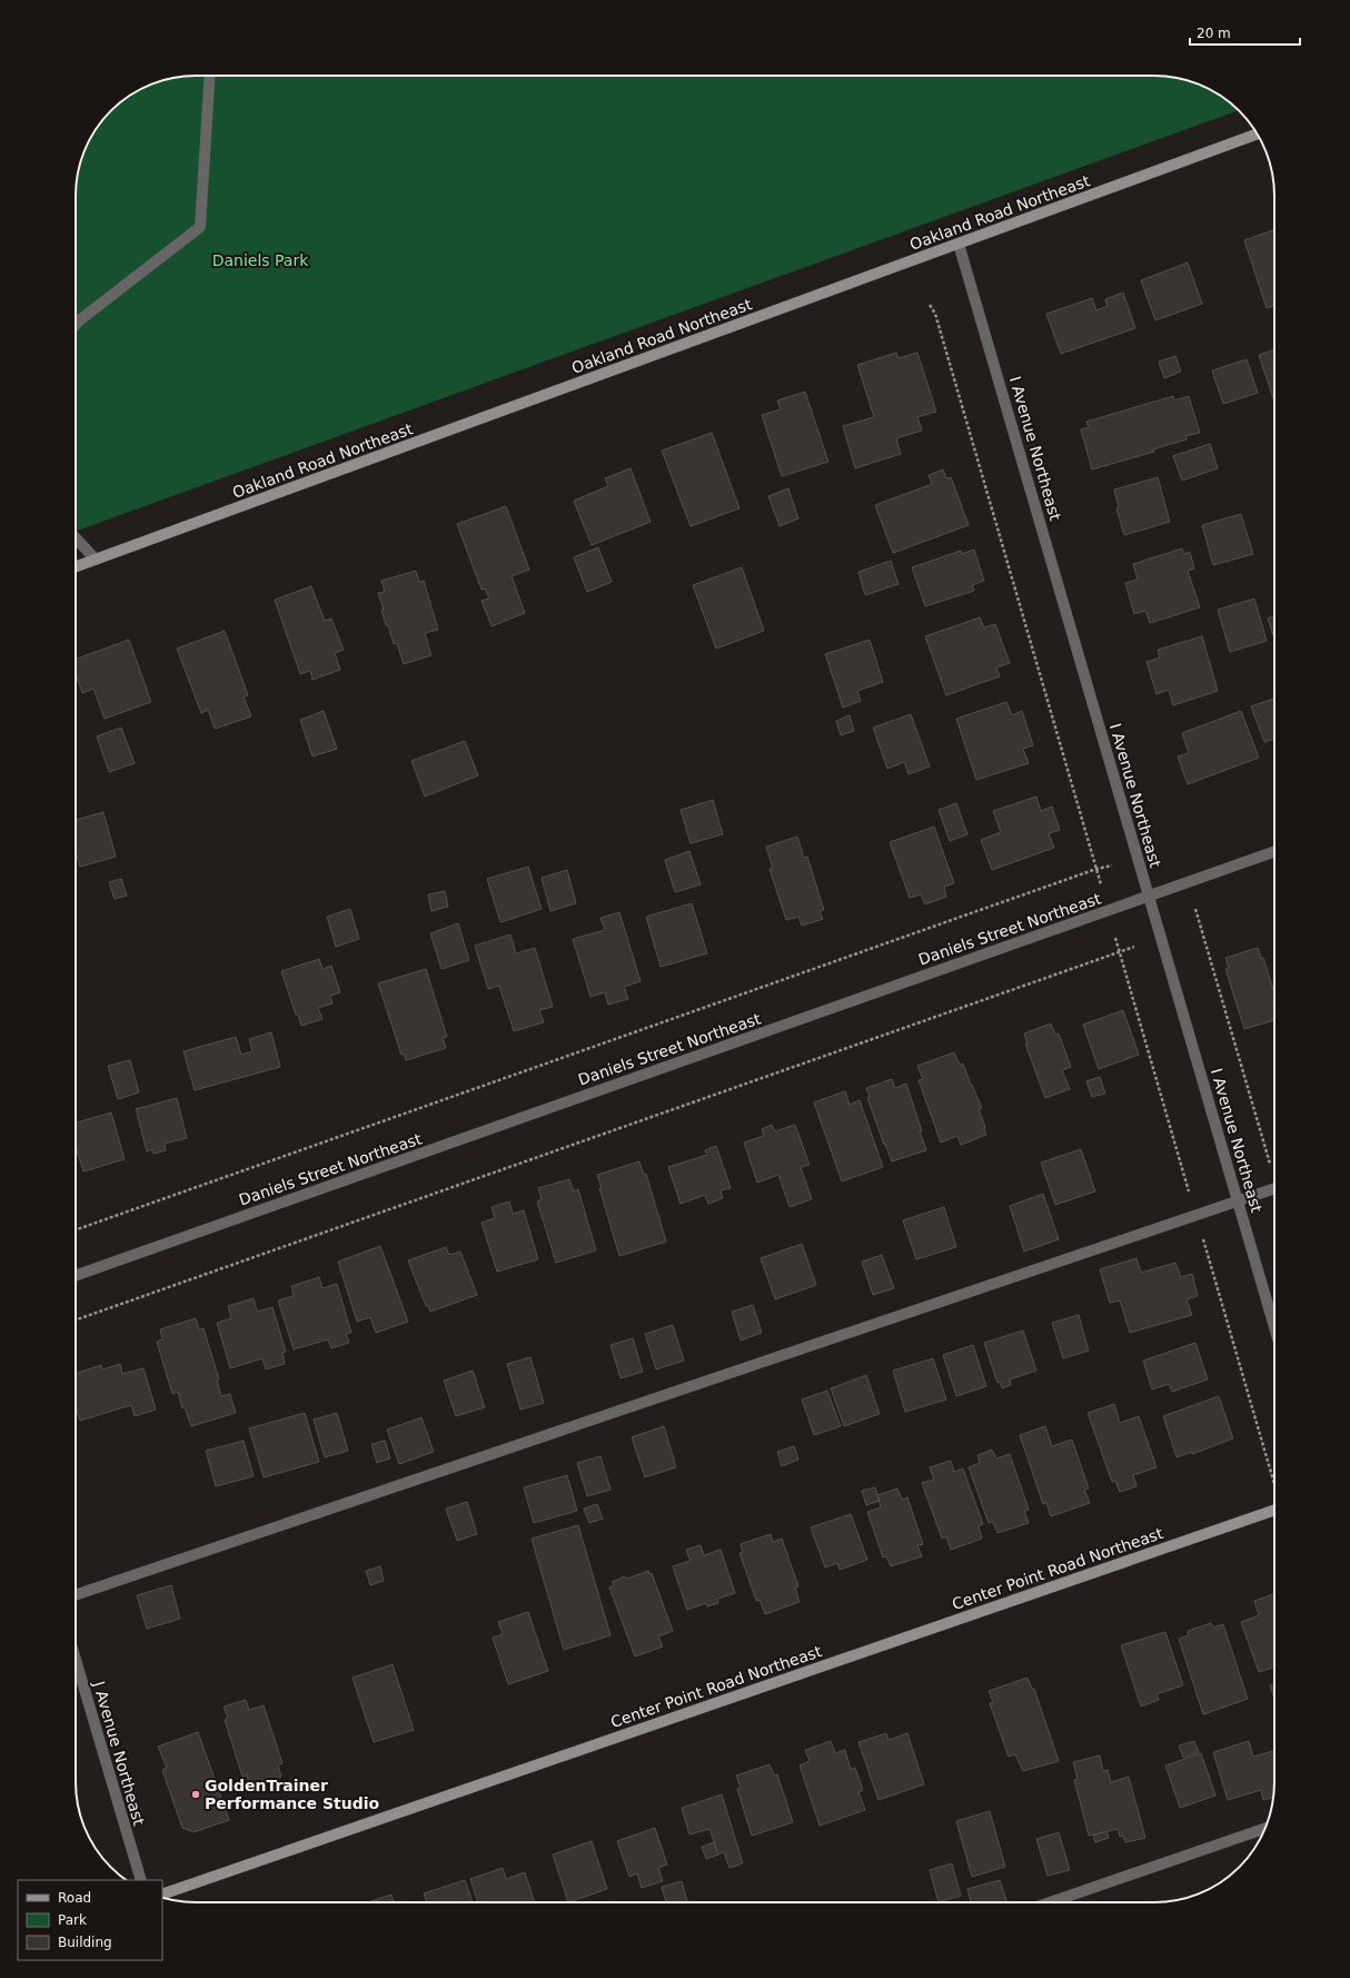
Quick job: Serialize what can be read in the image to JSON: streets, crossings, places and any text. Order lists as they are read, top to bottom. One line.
{"streets":{"main road":["Oakland Road Northeast","Center Point Road Northeast"],"street":["I Avenue Northeast","Daniels Street Northeast","J Avenue Northeast"]},"crossings":[["Oakland Road Northeast","I Avenue Northeast"],["I Avenue Northeast","Daniels Street Northeast"]],"parks":["Daniels Park"],"places":["GoldenTrainer Performance Studio"],"legend":["Road","Park","Building"],"scale_bar":"20 m"}
